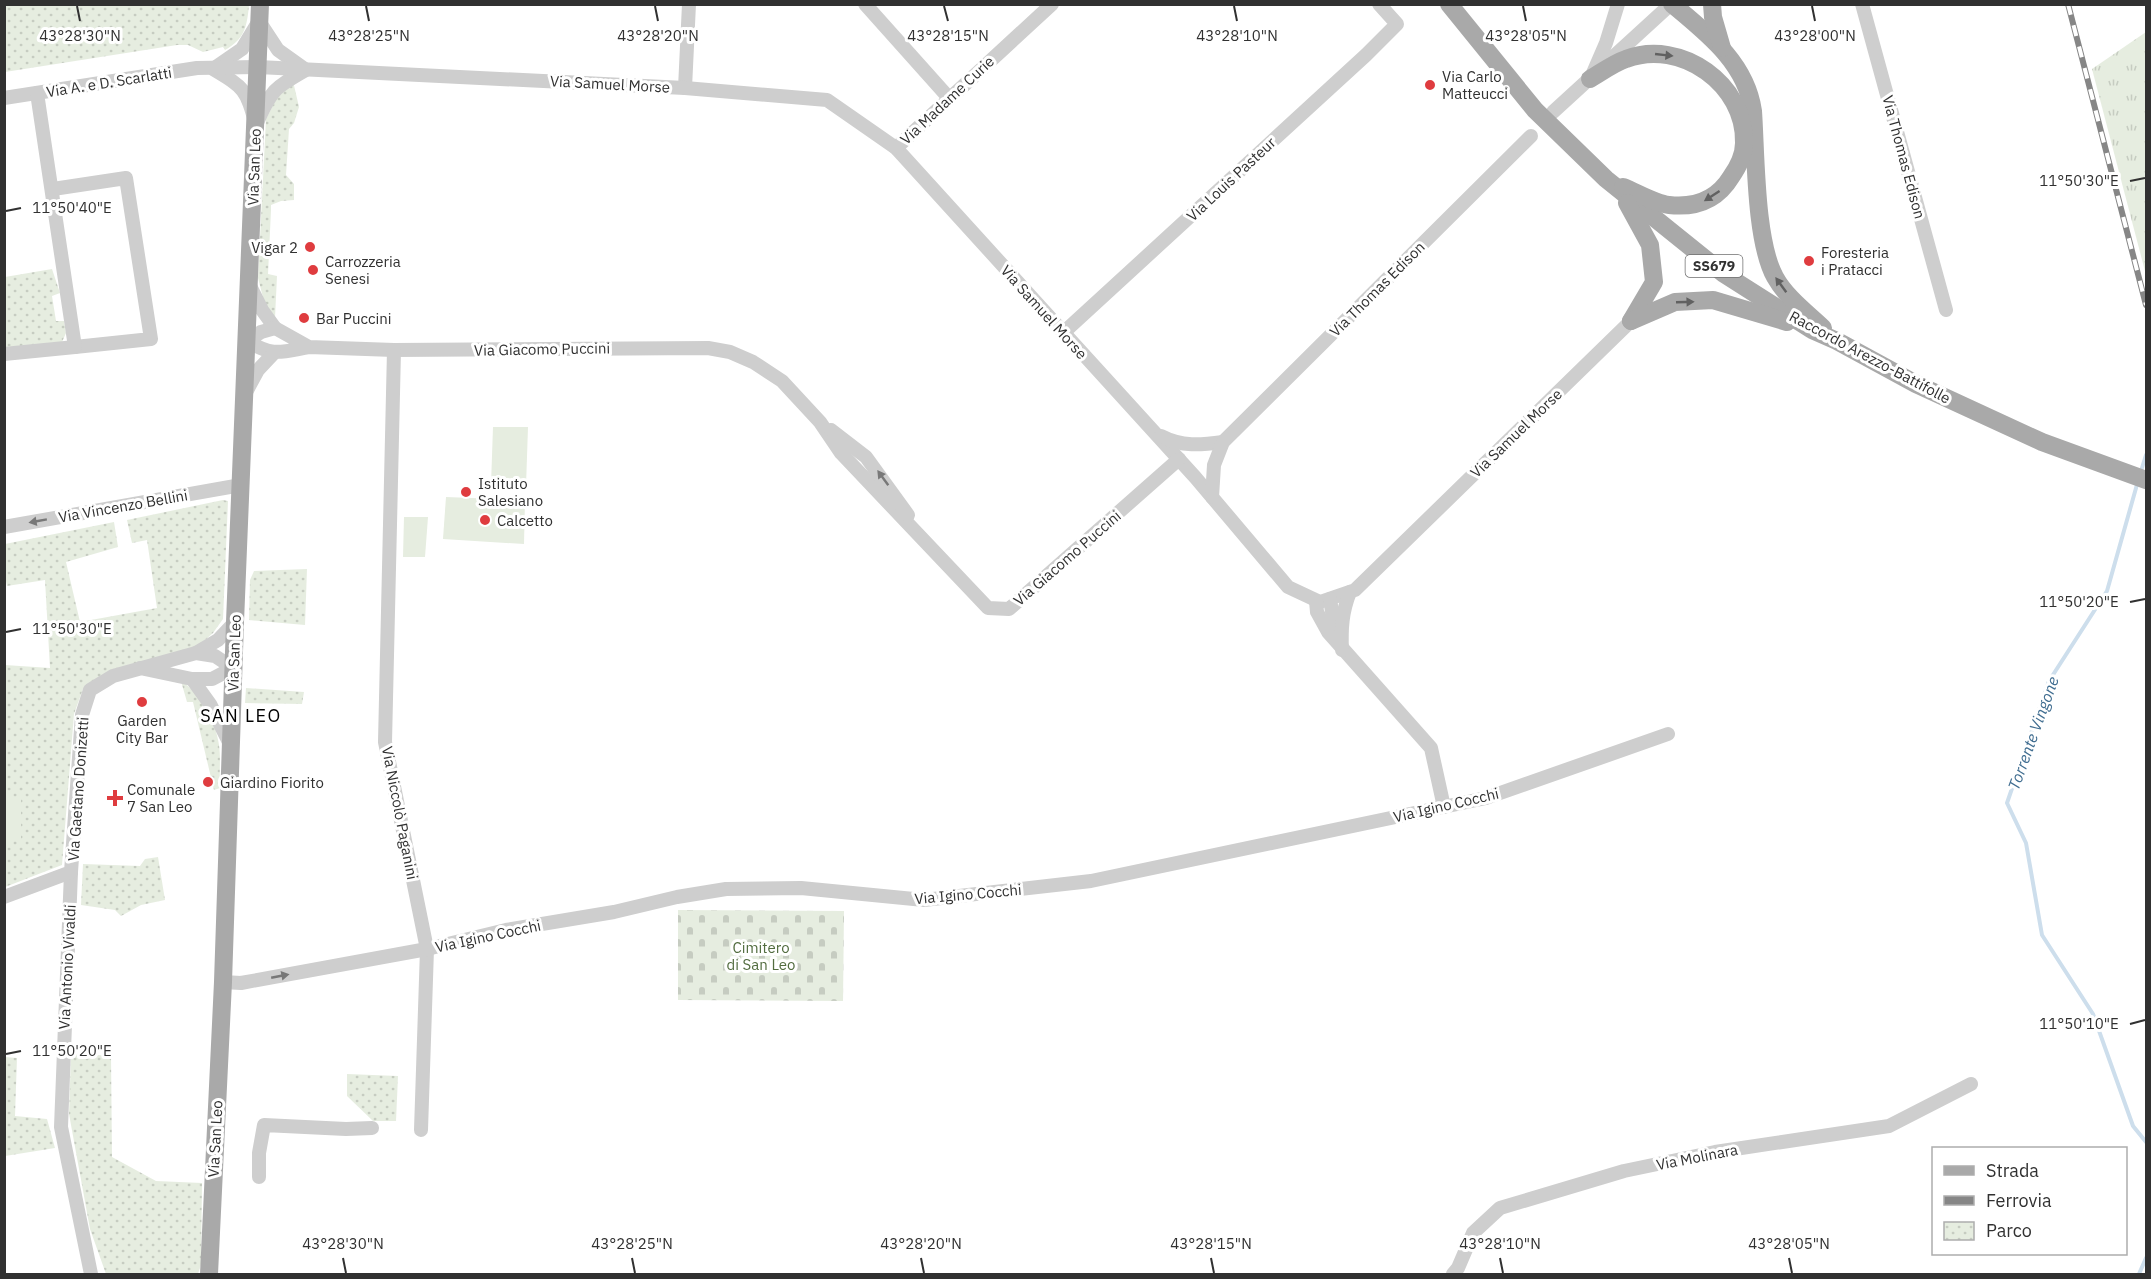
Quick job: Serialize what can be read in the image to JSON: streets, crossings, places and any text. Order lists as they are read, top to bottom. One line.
{"streets":{"main road":["Via San Leo","SS679","Raccordo Arezzo-Battifolle"],"street":["Via A. e D. Scarlatti","Via Samuel Morse","Via Madame Curie","Via Thomas Edison","Via Louis Pasteur","Via Giacomo Puccini","Via Vincenzo Bellini","Via Gaetano Donizetti","Via Igino Cocchi","Via Niccolò Paganini","Via Antonio Vivaldi","Via Molinara"]},"crossings":[["Via A. e D. Scarlatti","Via Samuel Morse"],["Via A. e D. Scarlatti","Via San Leo"],["Via Samuel Morse","Via Madame Curie"],["Via Samuel Morse","Via San Leo"],["Via Samuel Morse","Via Louis Pasteur"],["Via Samuel Morse","Via Giacomo Puccini"],["Via San Leo","Via Vincenzo Bellini"],["Via San Leo","Via Gaetano Donizetti"],["Via San Leo","Via Igino Cocchi"],["Via Giacomo Puccini","Via Niccolò Paganini"],["Via Gaetano Donizetti","Via Antonio Vivaldi"],["Via Igino Cocchi","Via Niccolò Paganini"]],"one_way":["Via Vincenzo Bellini"],"districts":["SAN LEO"],"water":["Torrente Vingone"],"parks":["Cimitero di San Leo"],"places":{"other":["Via Carlo Matteucci","Vigar 2","Foresteria i Pratacci","Carrozzeria Senesi","Bar Puccini","Istituto Salesiano","Calcetto","Garden City Bar","Giardino Fiorito"],"health":["Comunale 7 San Leo"]},"legend":["Strada","Ferrovia","Parco"],"coordinates":["43°28'30\"N","43°28'25\"N","43°28'20\"N","43°28'15\"N","43°28'10\"N","43°28'05\"N","43°28'00\"N","11°50'30\"E","11°50'40\"E","11°50'20\"E","11°50'10\"E"]}
